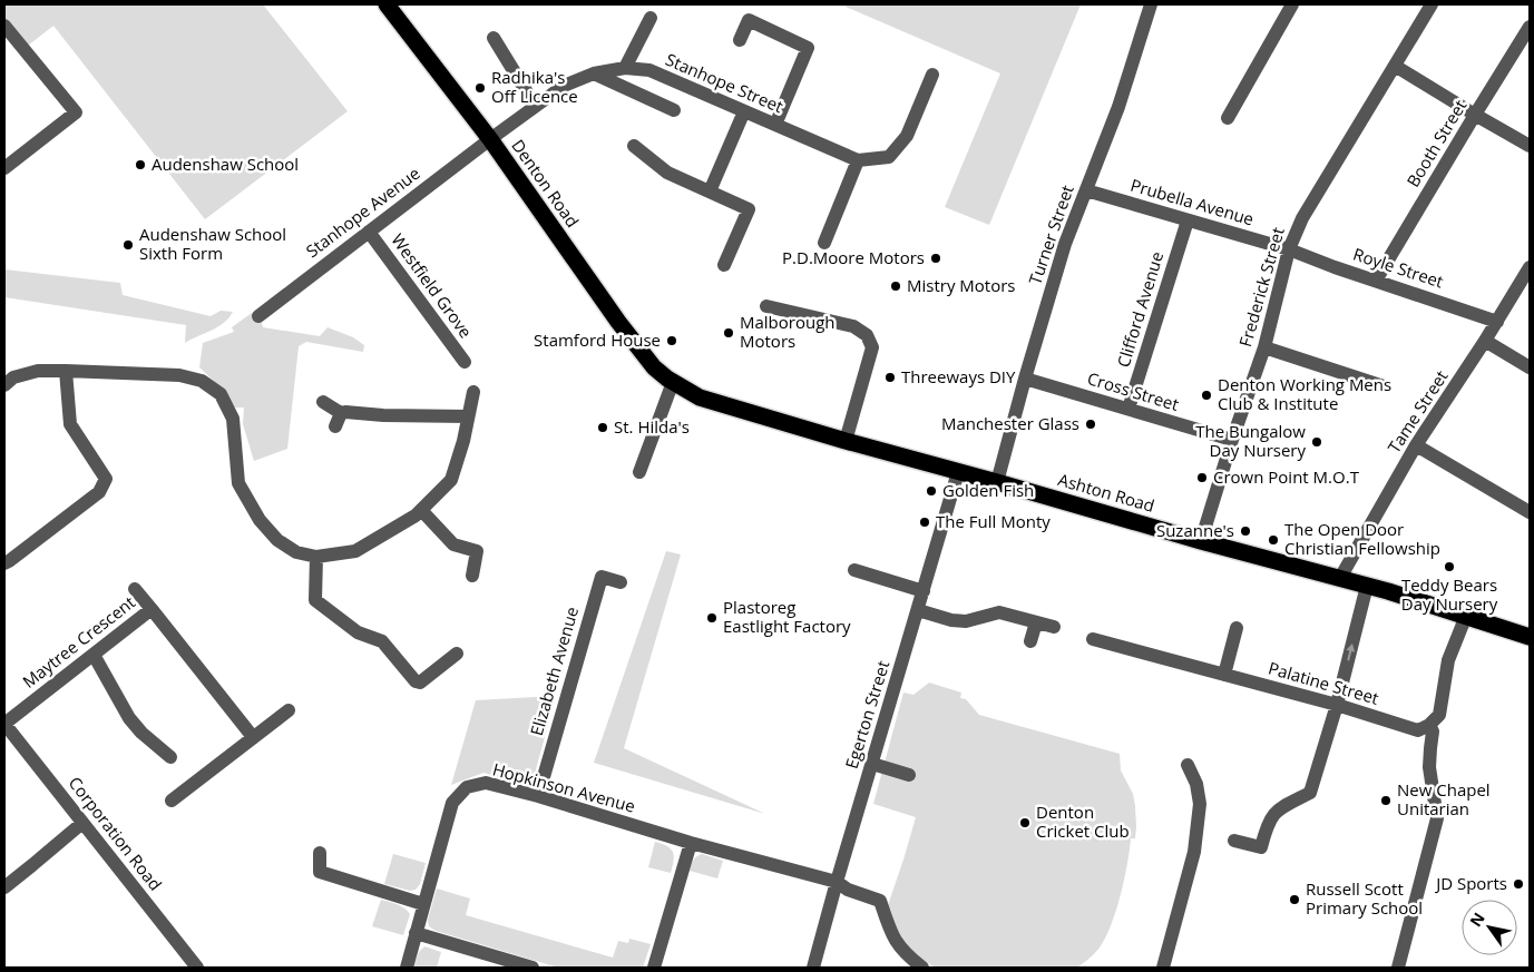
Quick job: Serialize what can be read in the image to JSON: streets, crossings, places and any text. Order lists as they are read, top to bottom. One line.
{"streets":{"highway":["Denton Road","Ashton Road"],"street":["Stanhope Street","Booth Street","Prubella Avenue","Stanhope Avenue","Turner Street","Royle Street","Westfield Grove","Frederick Street","Clifford Avenue","Cross Street","Tame Street","Maytree Crescent","Elizabeth Avenue","Palatine Street","Egerton Street","Hopkinson Avenue","Corporation Road"]},"crossings":[["Stanhope Street","Denton Road"],["Stanhope Street","Stanhope Avenue"],["Booth Street","Royle Street"],["Denton Road","Stanhope Avenue"],["Denton Road","Ashton Road"],["Prubella Avenue","Turner Street"],["Prubella Avenue","Royle Street"],["Prubella Avenue","Frederick Street"],["Prubella Avenue","Clifford Avenue"],["Stanhope Avenue","Westfield Grove"],["Turner Street","Cross Street"],["Turner Street","Ashton Road"],["Royle Street","Frederick Street"],["Royle Street","Tame Street"],["Frederick Street","Cross Street"],["Frederick Street","Ashton Road"],["Clifford Avenue","Cross Street"],["Tame Street","Ashton Road"],["Ashton Road","Egerton Street"],["Maytree Crescent","Corporation Road"],["Elizabeth Avenue","Hopkinson Avenue"],["Egerton Street","Hopkinson Avenue"]],"places":["Radhika's Off Licence","Audenshaw School","Audenshaw School Sixth Form","P.D.Moore Motors","Mistry Motors","Malborough Motors","Stamford House","Threeways DIY","Denton Working Mens Club & Institute","Manchester Glass","St. Hilda's","The Bungalow Day Nursery","Crown Point M.O.T","Golden Fish","The Full Monty","Suzanne's","The Open Door Christian Fellowship","Teddy Bears Day Nursery","Plastoreg Eastlight Factory","New Chapel Unitarian","Denton Cricket Club","JD Sports","Russell Scott Primary School"],"north":"top left"}
